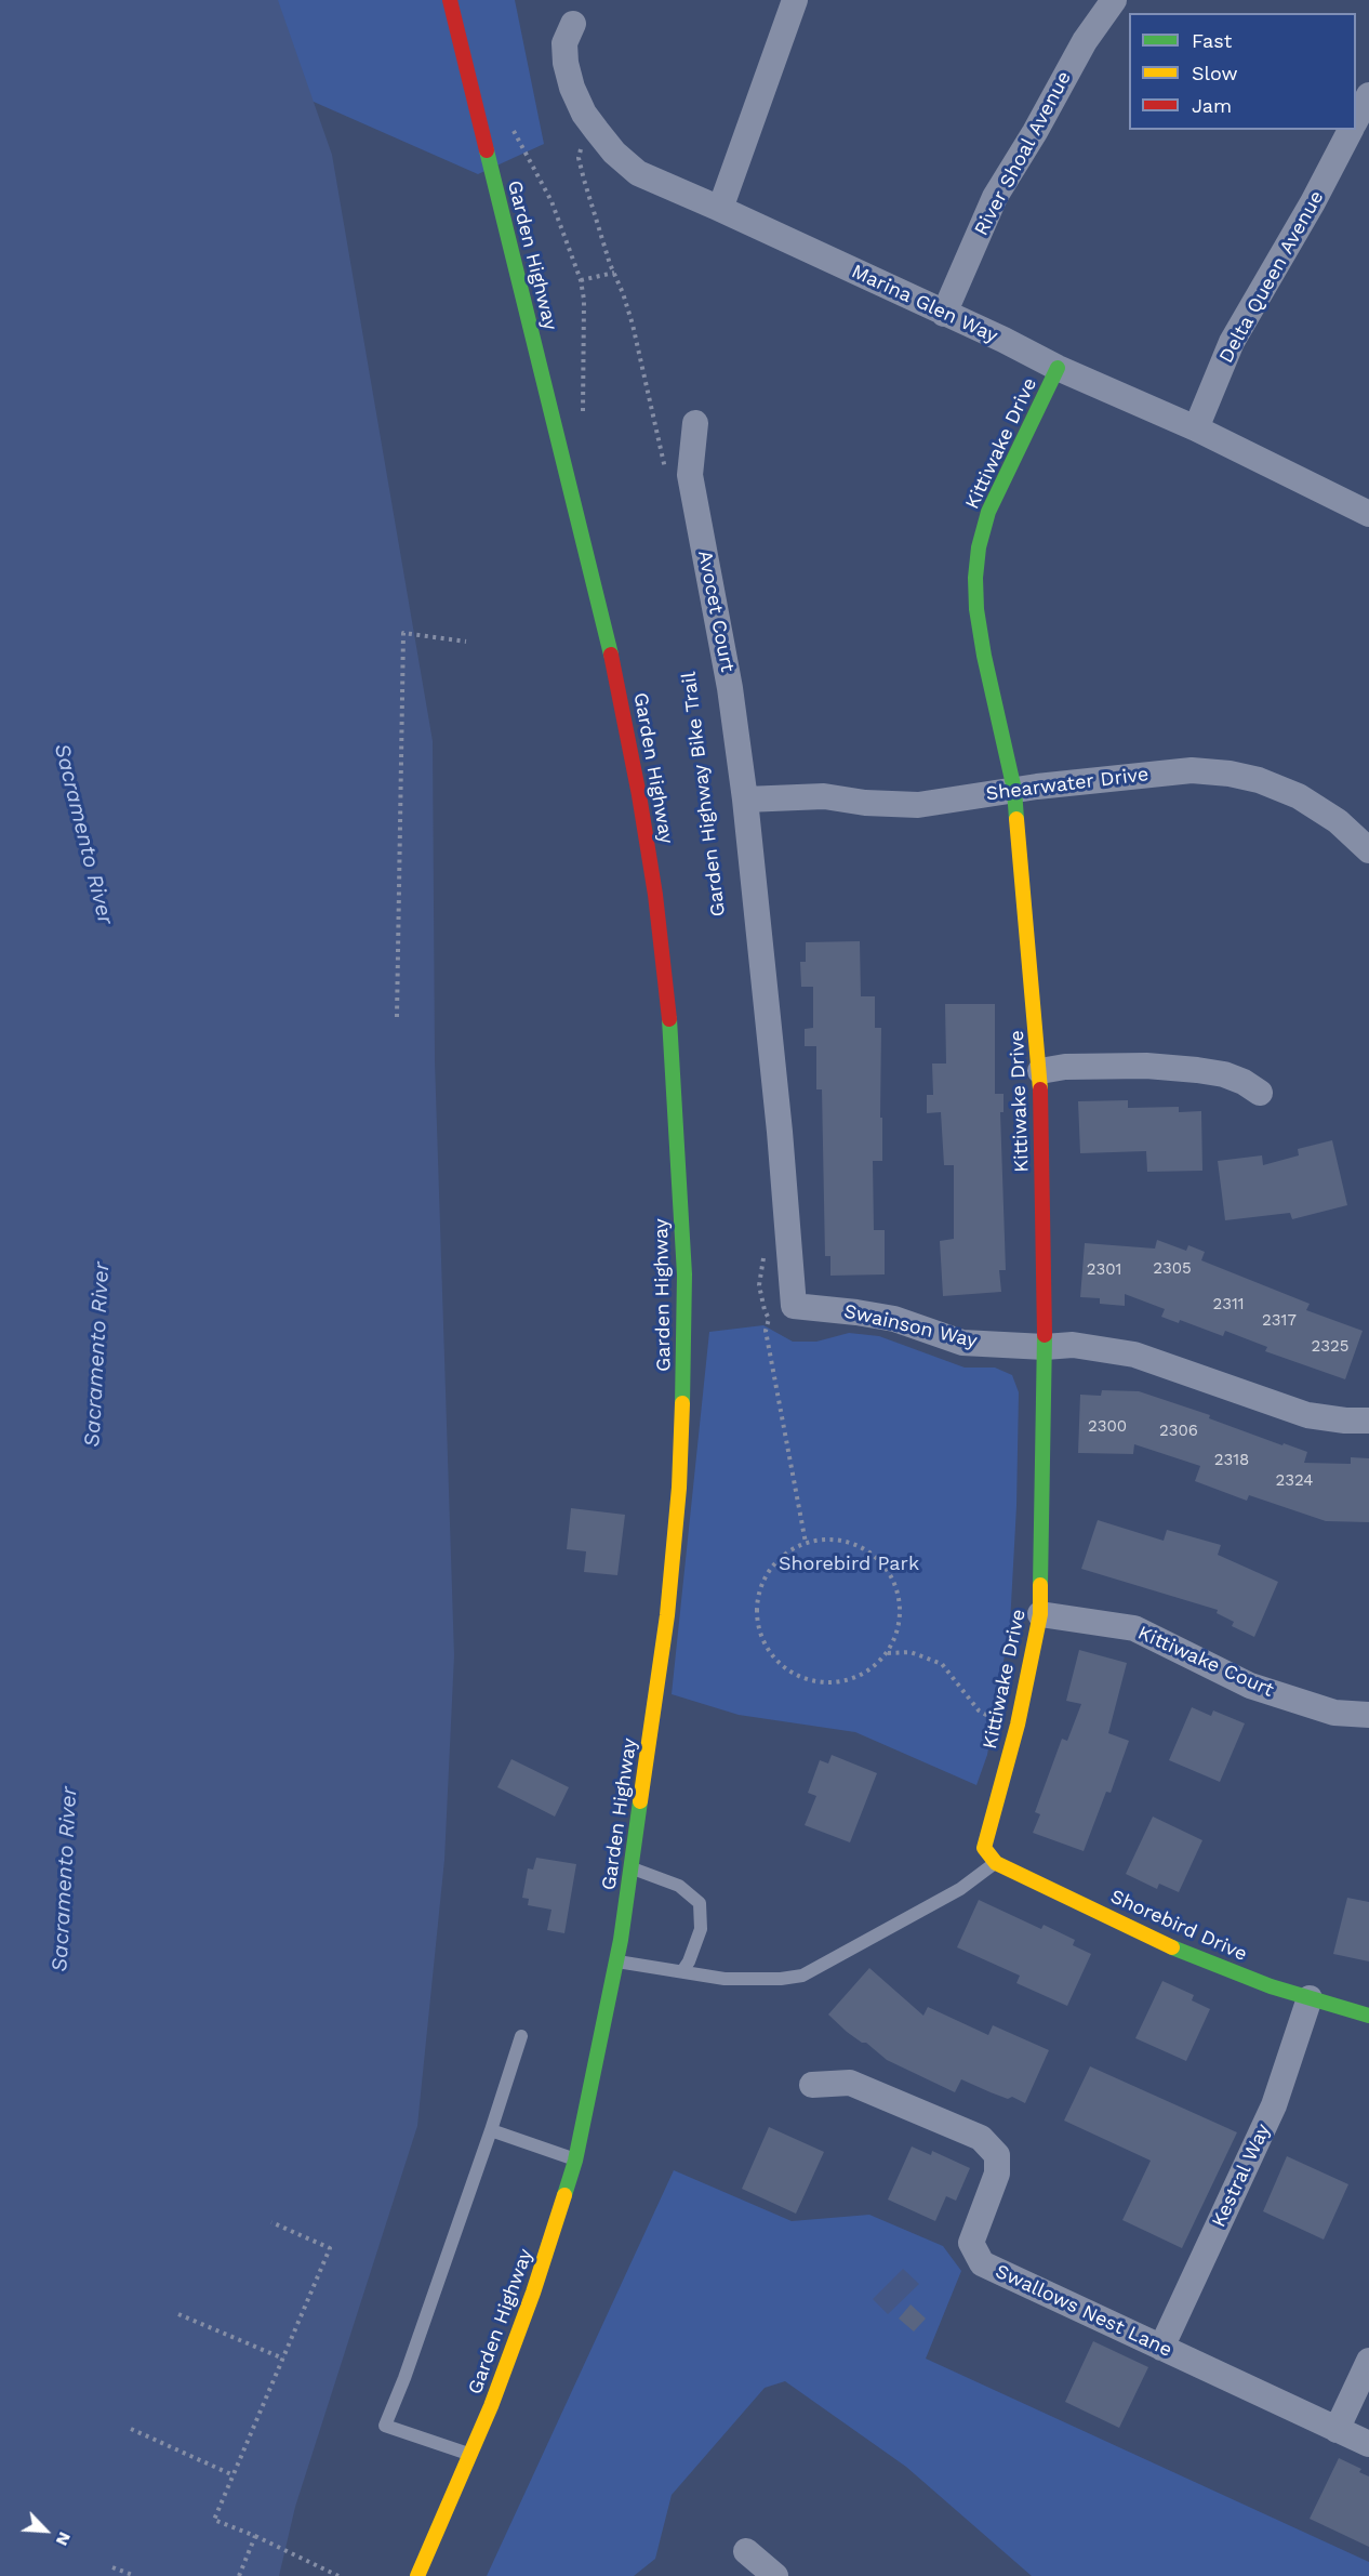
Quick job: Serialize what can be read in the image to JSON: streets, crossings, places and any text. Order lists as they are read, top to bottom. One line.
{"streets":{"main road":["Garden Highway","Kittiwake Drive","Shorebird Drive"],"street":["River Shoal Avenue","Delta Queen Avenue","Marina Glen Way","Avocet Court","Shearwater Drive","Swainson Way","Kittiwake Court","Kestral Way","Swallows Nest Lane"]},"crossings":[["River Shoal Avenue","Marina Glen Way"],["Delta Queen Avenue","Marina Glen Way"],["Marina Glen Way","Kittiwake Drive"],["Kittiwake Drive","Shearwater Drive"],["Kittiwake Drive","Swainson Way"],["Kittiwake Drive","Kittiwake Court"],["Kittiwake Drive","Shorebird Drive"],["Avocet Court","Shearwater Drive"],["Avocet Court","Swainson Way"],["Shearwater Drive","Swainson Way"],["Shorebird Drive","Kestral Way"],["Kestral Way","Swallows Nest Lane"]],"water":["Sacramento River"],"parks":["Shorebird Park"],"house_numbers":["2305","2301","2311","2317","2325","2300","2306","2318","2324"],"legend":["Fast","Slow","Jam"],"north":"bottom right"}
